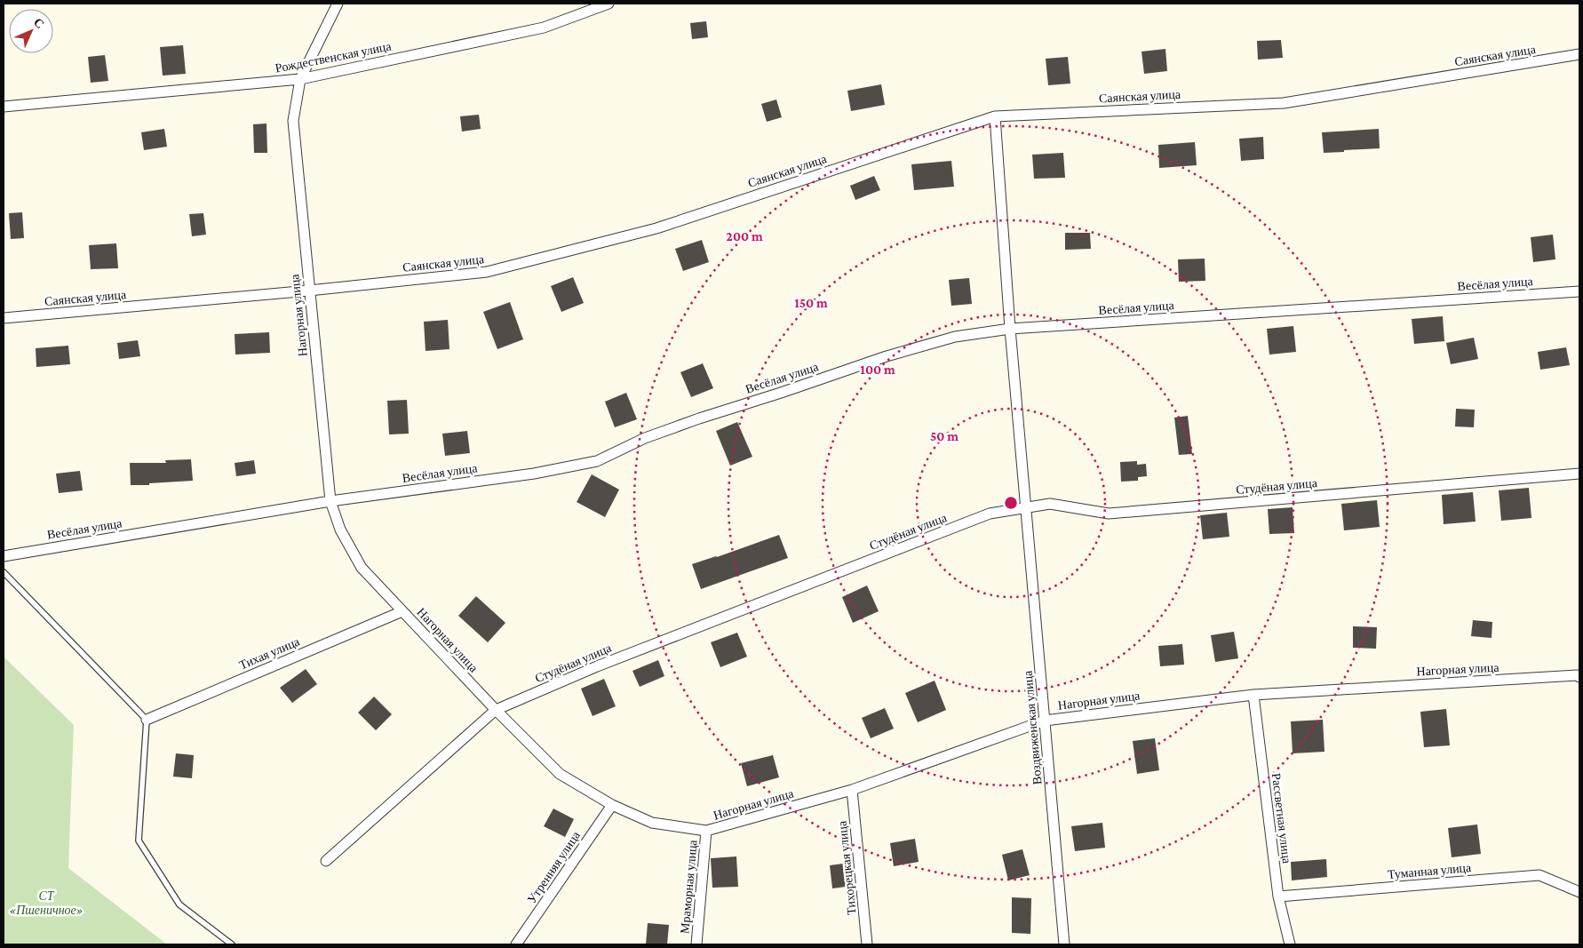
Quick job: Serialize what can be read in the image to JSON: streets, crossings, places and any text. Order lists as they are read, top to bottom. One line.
{"streets":{"street":["Саянская улица","Рождественская улица","Весёлая улица","Нагорная улица","Студёная улица","Тихая улица","Воздвиженская улица","Рассветная улица","Утренняя улица","Тихорецкая улица","Туманная улица","Мраморная улица"]},"crossings":[["Саянская улица","Нагорная улица"],["Саянская улица","Воздвиженская улица"],["Рождественская улица","Нагорная улица"],["Весёлая улица","Нагорная улица"],["Весёлая улица","Воздвиженская улица"],["Нагорная улица","Студёная улица"],["Нагорная улица","Тихая улица"],["Нагорная улица","Воздвиженская улица"],["Нагорная улица","Рассветная улица"],["Нагорная улица","Утренняя улица"],["Нагорная улица","Тихорецкая улица"],["Нагорная улица","Мраморная улица"],["Студёная улица","Воздвиженская улица"],["Рассветная улица","Туманная улица"]],"parks":["СТ «Пшеничное»"],"north":"top right","rings":["200 m","150 m","100 m","50 m"]}
